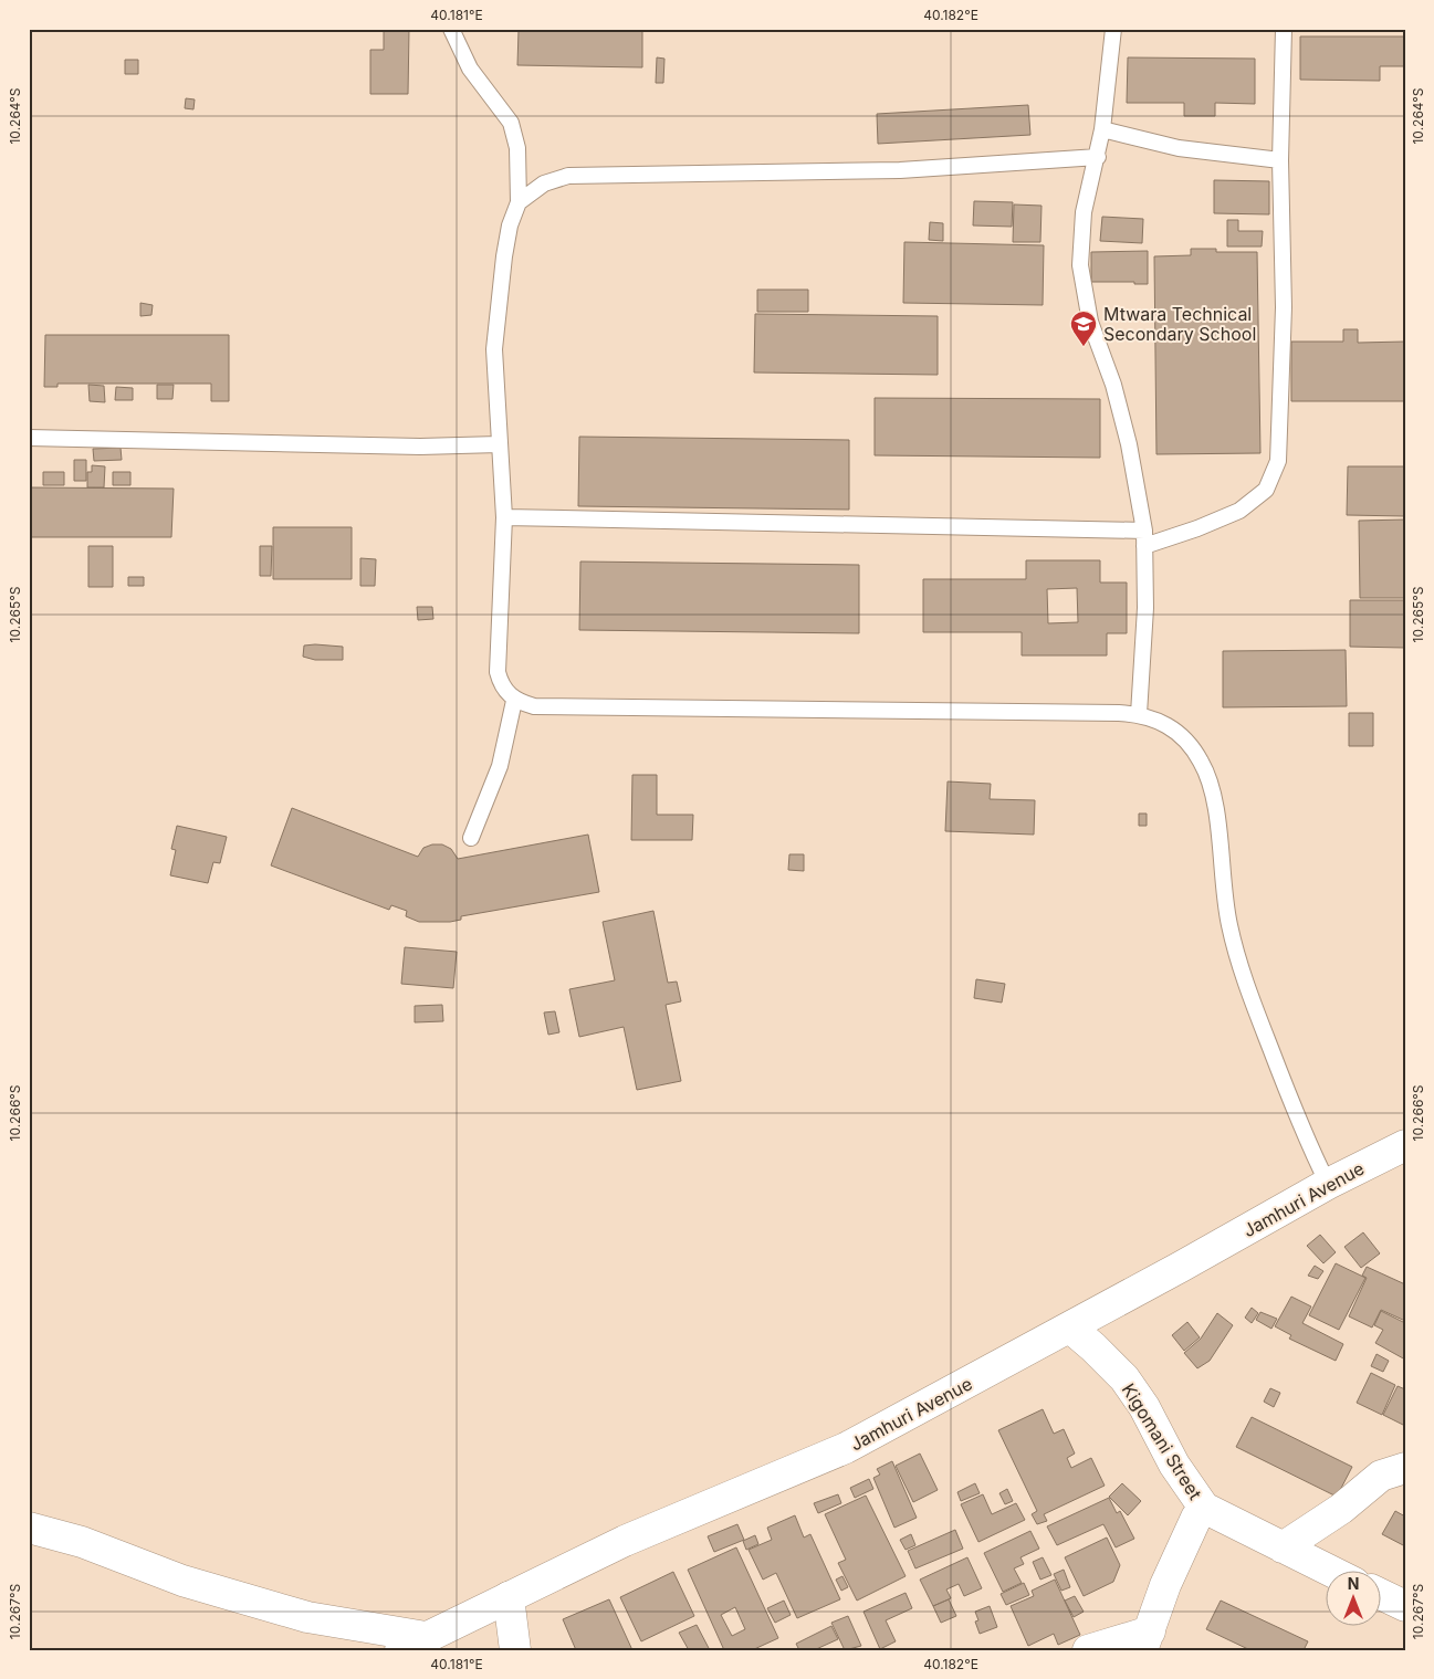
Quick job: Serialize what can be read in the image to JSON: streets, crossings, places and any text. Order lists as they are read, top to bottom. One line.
{"streets":{"street":["Jamhuri Avenue","Kigomani Street"]},"crossings":[["Jamhuri Avenue","Kigomani Street"]],"places":{"school or university":["Mtwara Technical Secondary School"]},"north":"top","coordinates":["40.181°E","40.182°E","10.264°S","10.265°S","10.266°S","10.267°S"]}
